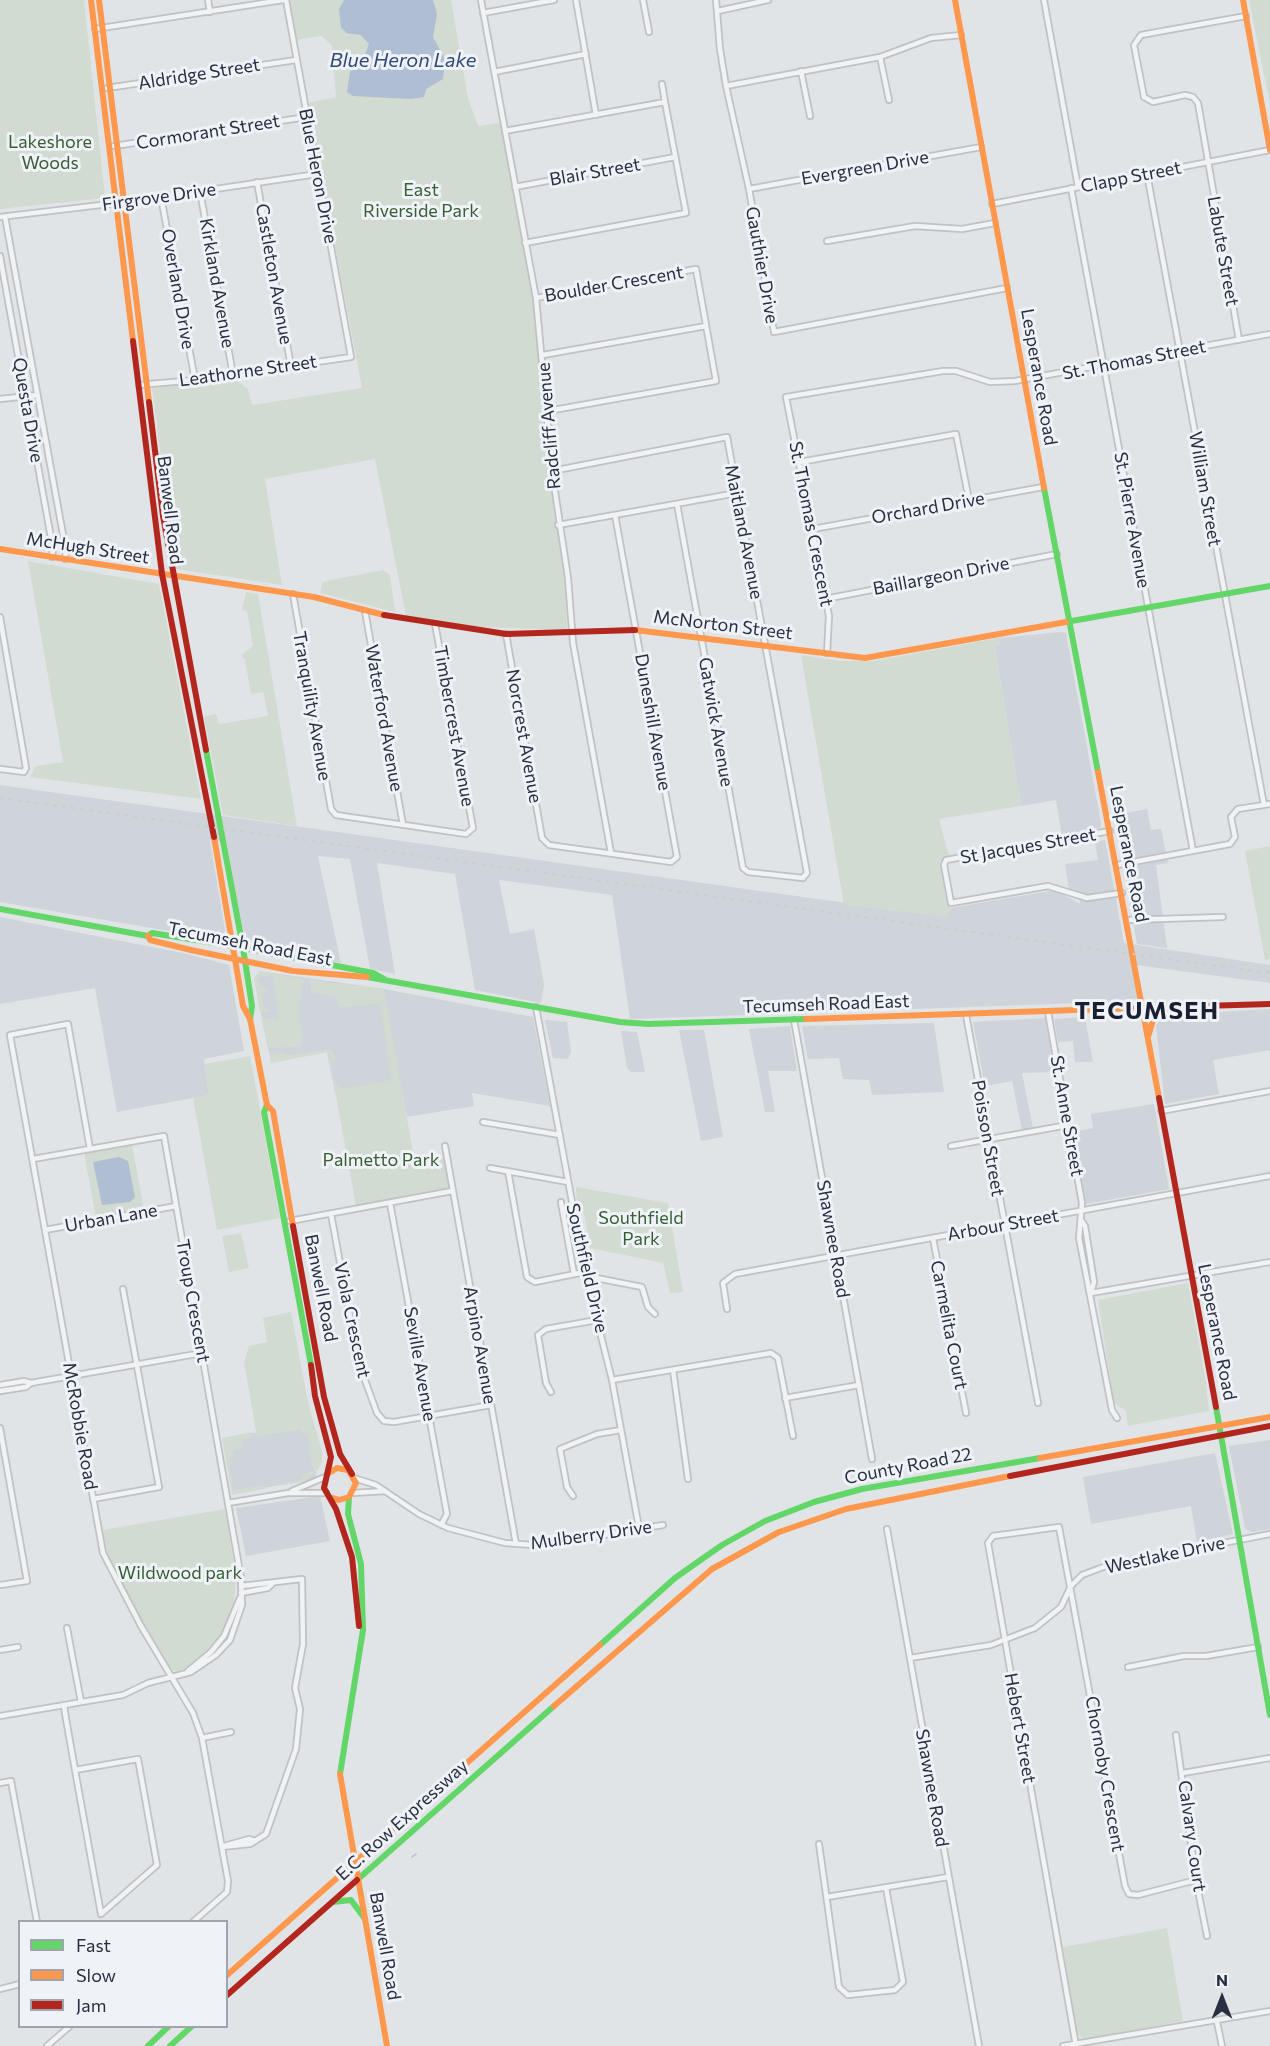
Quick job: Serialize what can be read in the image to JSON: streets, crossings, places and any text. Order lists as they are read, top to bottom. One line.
{"streets":{"main road":["Lesperance Road","Banwell Road","McHugh Street","McNorton Street","Tecumseh Road East","County Road 22","E.C. Row Expressway"],"street":["Aldridge Street","Cormorant Street","Evergreen Drive","Blair Street","Blue Heron Drive","Clapp Street","Firgrove Drive","Labute Street","Gauthier Drive","Castleton Avenue","Kirkland Avenue","Boulder Crescent","Overland Drive","St. Thomas Street","Leathorne Street","Questa Drive","Radcliff Avenue","William Street","Orchard Drive","St. Pierre Avenue","St. Thomas Crescent","Maitland Avenue","Baillargeon Drive","Tranquility Avenue","Waterford Avenue","Duneshill Avenue","Gatwick Avenue","Timbercrest Avenue","Norcrest Avenue","St Jacques Street","St. Anne Street","Poisson Street","Urban Lane","Arbour Street","Shawnee Road","Southfield Drive","Troup Crescent","Viola Crescent","Carmelita Court","Arpino Avenue","Seville Avenue","McRobbie Road","Mulberry Drive","Westlake Drive","Hebert Street","Chornoby Crescent","Calvary Court"]},"crossings":[["Aldridge Street","Blue Heron Drive"],["Aldridge Street","Banwell Road"],["Cormorant Street","Blue Heron Drive"],["Cormorant Street","Banwell Road"],["Evergreen Drive","Gauthier Drive"],["Evergreen Drive","Lesperance Road"],["Blair Street","Radcliff Avenue"],["Blue Heron Drive","Firgrove Drive"],["Blue Heron Drive","Leathorne Street"],["Clapp Street","Labute Street"],["Clapp Street","Lesperance Road"],["Clapp Street","William Street"],["Clapp Street","St. Pierre Avenue"],["Firgrove Drive","Castleton Avenue"],["Firgrove Drive","Kirkland Avenue"],["Firgrove Drive","Overland Drive"],["Firgrove Drive","Questa Drive"],["Firgrove Drive","Banwell Road"],["Labute Street","St. Thomas Street"],["Gauthier Drive","Lesperance Road"],["Castleton Avenue","Leathorne Street"],["Kirkland Avenue","Leathorne Street"],["Boulder Crescent","Radcliff Avenue"],["Overland Drive","Leathorne Street"],["St. Thomas Street","Lesperance Road"],["St. Thomas Street","William Street"],["St. Thomas Street","St. Pierre Avenue"],["St. Thomas Street","St. Thomas Crescent"],["Leathorne Street","Banwell Road"],["Lesperance Road","Orchard Drive"],["Lesperance Road","Baillargeon Drive"],["Lesperance Road","McNorton Street"],["Lesperance Road","St Jacques Street"],["Lesperance Road","Tecumseh Road East"],["Lesperance Road","Arbour Street"],["Lesperance Road","County Road 22"],["Lesperance Road","Westlake Drive"],["Questa Drive","McHugh Street"],["Radcliff Avenue","Maitland Avenue"],["Radcliff Avenue","McNorton Street"],["Radcliff Avenue","Duneshill Avenue"],["Radcliff Avenue","Norcrest Avenue"],["William Street","McNorton Street"],["Orchard Drive","St. Thomas Crescent"],["Banwell Road","McHugh Street"],["Banwell Road","McNorton Street"],["Banwell Road","Tecumseh Road East"],["Banwell Road","Mulberry Drive"],["Banwell Road","E.C. Row Expressway"],["St. Pierre Avenue","McNorton Street"],["St. Thomas Crescent","Baillargeon Drive"],["St. Thomas Crescent","McNorton Street"],["Maitland Avenue","McNorton Street"],["Maitland Avenue","Gatwick Avenue"],["McHugh Street","McNorton Street"],["McNorton Street","Tranquility Avenue"],["McNorton Street","Waterford Avenue"],["McNorton Street","Duneshill Avenue"],["McNorton Street","Gatwick Avenue"],["McNorton Street","Timbercrest Avenue"],["McNorton Street","Norcrest Avenue"],["Tranquility Avenue","Waterford Avenue"],["Tranquility Avenue","Timbercrest Avenue"],["Waterford Avenue","Timbercrest Avenue"],["Duneshill Avenue","Norcrest Avenue"],["Tecumseh Road East","St. Anne Street"],["Tecumseh Road East","Poisson Street"],["Tecumseh Road East","Shawnee Road"],["Tecumseh Road East","Southfield Drive"],["St. Anne Street","Arbour Street"],["Poisson Street","Arbour Street"],["Urban Lane","Troup Crescent"],["Urban Lane","McRobbie Road"],["Arbour Street","Shawnee Road"],["Arbour Street","Carmelita Court"],["Shawnee Road","Westlake Drive"],["Southfield Drive","Mulberry Drive"],["Troup Crescent","McRobbie Road"],["Viola Crescent","Arpino Avenue"],["Viola Crescent","Seville Avenue"],["Arpino Avenue","Mulberry Drive"],["Seville Avenue","Mulberry Drive"],["County Road 22","E.C. Row Expressway"],["Westlake Drive","Hebert Street"],["Westlake Drive","Chornoby Crescent"],["Hebert Street","Chornoby Crescent"],["Chornoby Crescent","Calvary Court"]],"districts":["TECUMSEH"],"water":["Blue Heron Lake"],"parks":["Lakeshore Woods","East Riverside Park","Palmetto Park","Southfield Park","Wildwood park"],"legend":["Fast","Slow","Jam"],"north":"top"}
